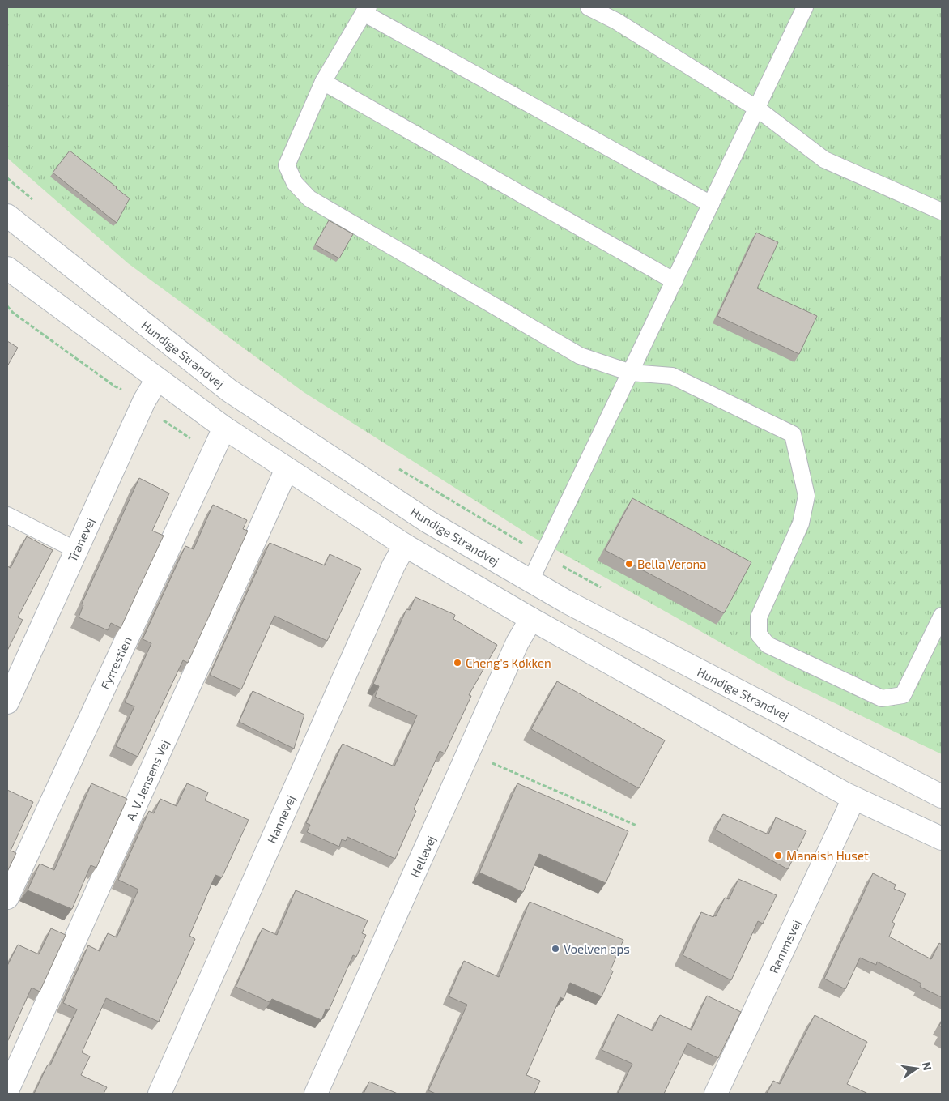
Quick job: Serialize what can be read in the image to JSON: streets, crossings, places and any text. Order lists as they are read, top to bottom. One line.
{"streets":{"street":["Hundige Strandvej","Tranevej","Fyrrestien","A. V. Jensens Vej","Hannevej","Hellevej","Rammsvej"]},"places":["Bella Verona","Cheng's Køkken","Manaish Huset","Voelven aps"],"north":"right"}
